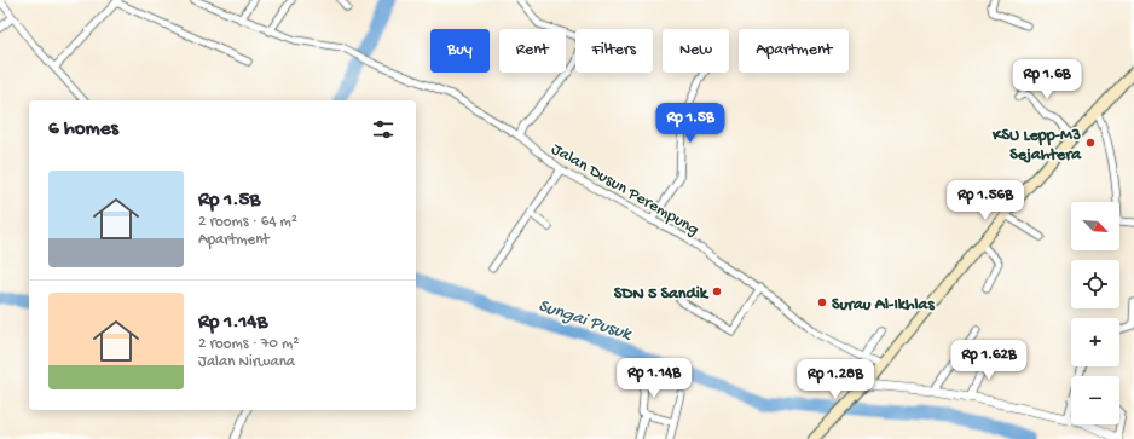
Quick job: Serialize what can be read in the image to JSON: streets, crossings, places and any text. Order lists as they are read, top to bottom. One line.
{"streets":{"street":["Jalan Dusun Perempung"]},"water":["Sungai Pusuk"],"places":["KSU Lepp-M3 Sejahtera","SDN 5 Sandik","Surau Al-Ikhlas"],"north":"bottom right","page":{"chip":["Buy","Rent","Filters","New","Apartment"],"price":["Rp 1.6B","Rp 1.5B","Rp 1.56B","Rp 1.62B","Rp 1.14B","Rp 1.28B"],"heading":"6 homes","list":[{"name":"Rp 1.5B","note":"2 rooms · 64 m² · Apartment"},{"name":"Rp 1.14B","note":"2 rooms · 70 m² · Jalan Nirwana"}],"map_buttons":["+","−"]}}
